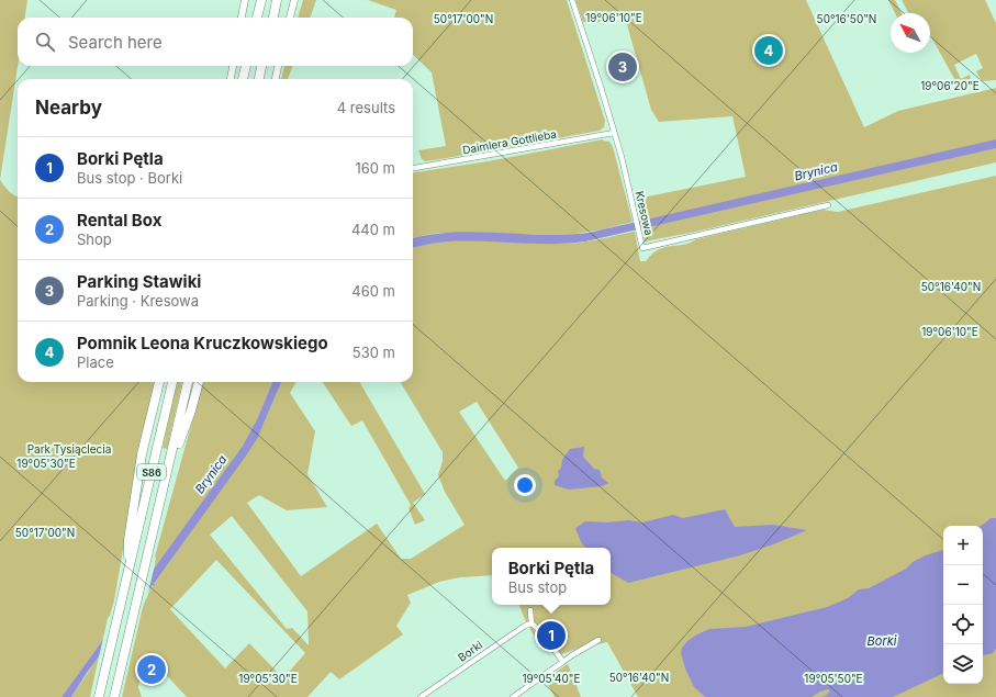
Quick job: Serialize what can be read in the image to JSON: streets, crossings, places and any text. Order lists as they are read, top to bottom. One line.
{"streets":{"highway":["S86"],"street":["Daimlera Gottlieba","Kresowa","Borki"]},"crossings":[["Daimlera Gottlieba","Kresowa"]],"water":["Brynica","Borki"],"parks":["Park Tysiąclecia"],"north":"top left","page":{"search":"Search here","pins":["4","3","1","2"],"heading":["Nearby","4 results"],"list":[{"mark":"1","name":"Borki Pętla","note":"Bus stop · Borki","value":"160 m"},{"mark":"2","name":"Rental Box","note":"Shop","value":"440 m"},{"mark":"3","name":"Parking Stawiki","note":"Parking · Kresowa","value":"460 m"},{"mark":"4","name":"Pomnik Leona Kruczkowskiego","note":"Place","value":"530 m"}],"map_buttons":["+","−"],"popup":["Borki Pętla","Bus stop"]},"coordinates":["19°06'10\"E","50°17'00\"N","50°16'50\"N","19°06'20\"E","50°16'40\"N","19°05'30\"E","19°05'40\"E","19°05'50\"E"]}
